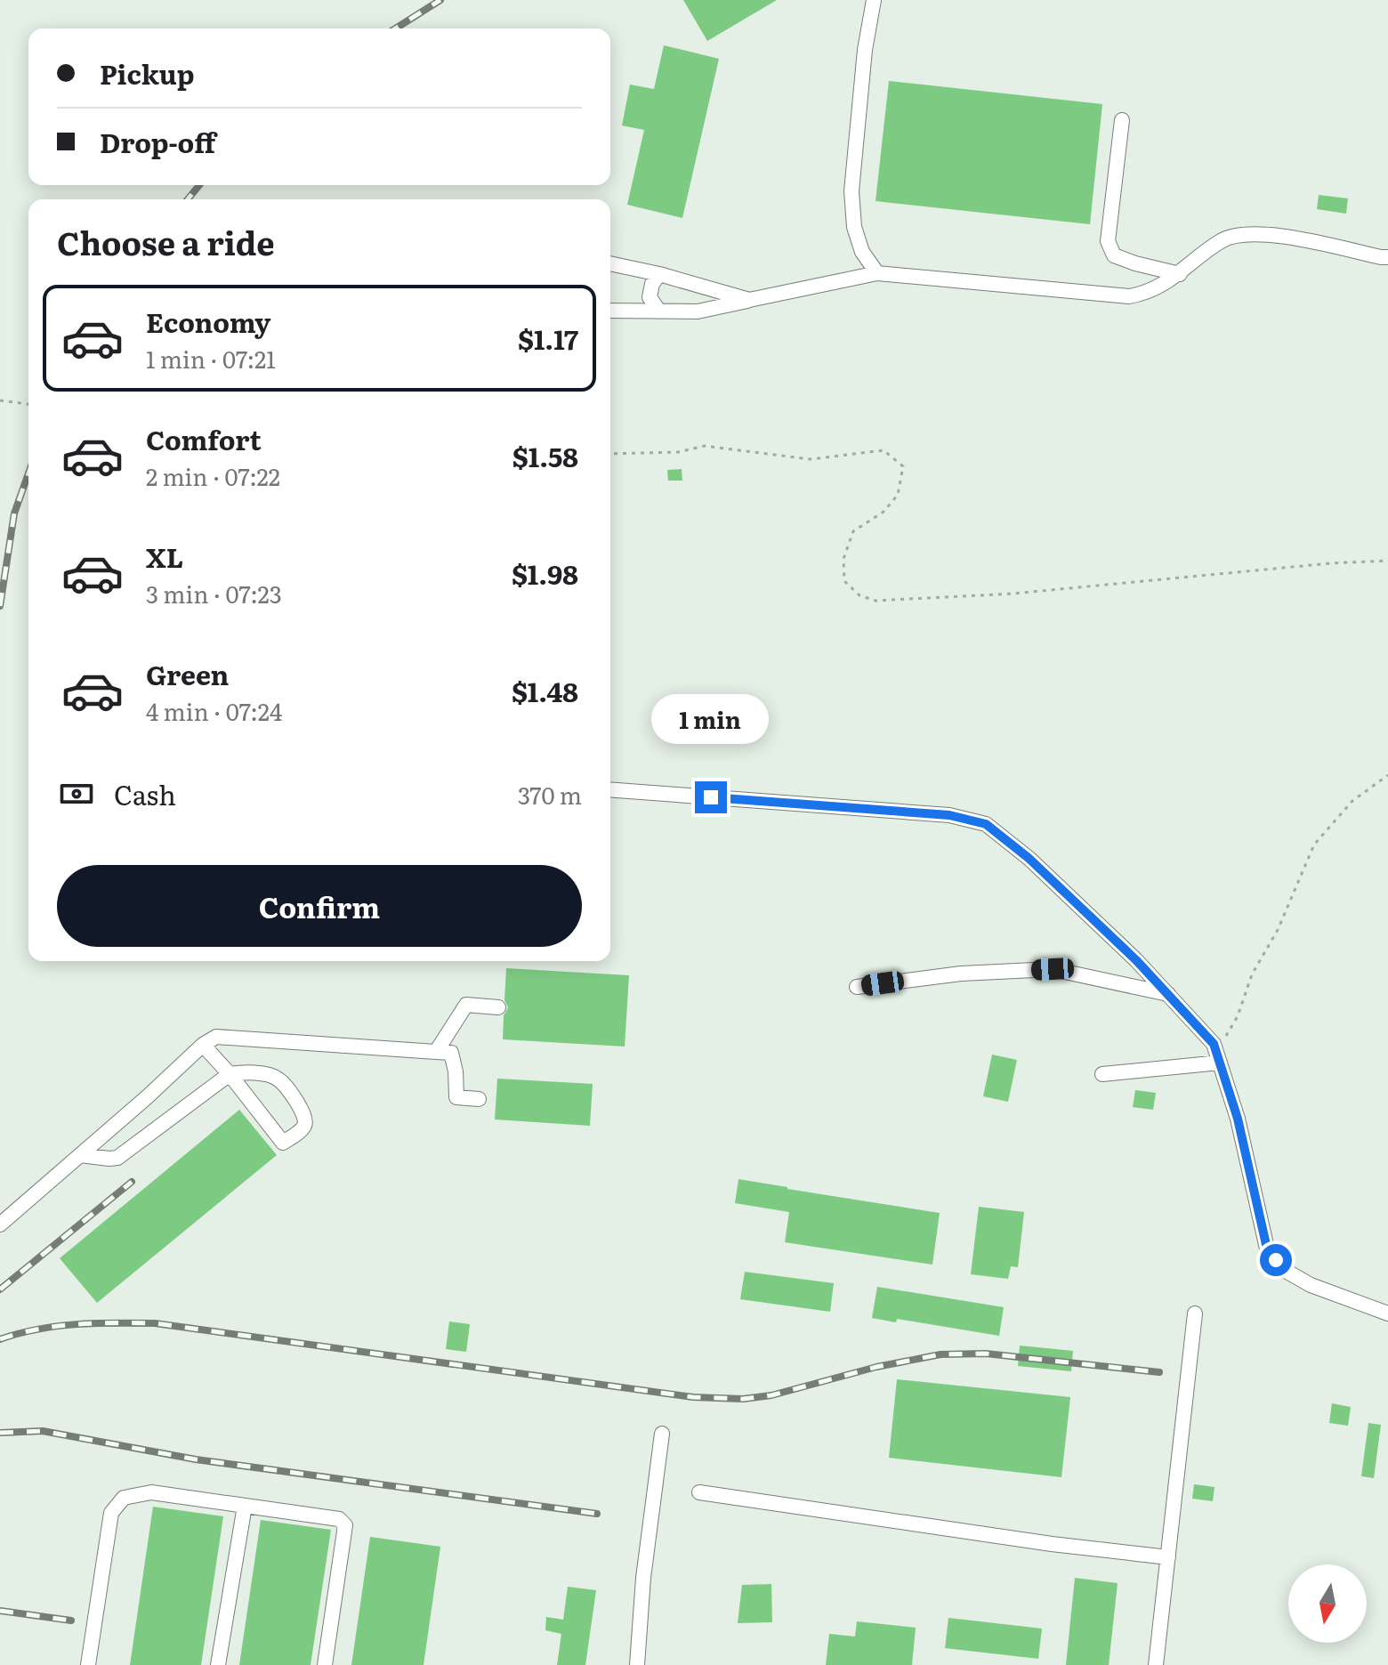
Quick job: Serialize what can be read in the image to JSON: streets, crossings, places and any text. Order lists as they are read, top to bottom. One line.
{"north":"bottom","page":{"banner":["Pickup","Drop-off"],"heading":"Choose a ride","list":[{"name":"Economy","note":"1 min · 07:21","value":"$1.17"},{"name":"Comfort","note":"2 min · 07:22","value":"$1.58"},{"name":"XL","note":"3 min · 07:23","value":"$1.98"},{"name":"Green","note":"4 min · 07:24","value":"$1.48"}],"bubble":"1 min","pay":["Cash","370 m"],"buttons":"Confirm"}}
